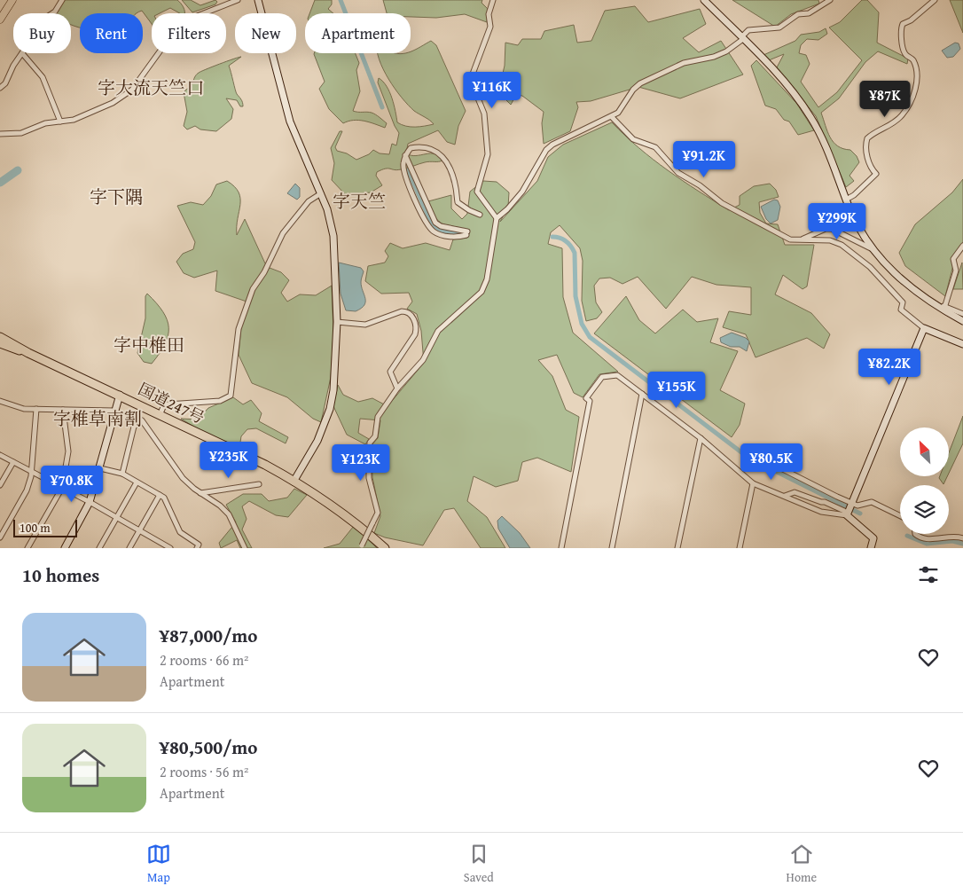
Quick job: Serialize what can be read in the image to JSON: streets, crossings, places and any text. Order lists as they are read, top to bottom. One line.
{"streets":{"highway":["国道247号"]},"districts":["字大流天竺口","字下隅","字天竺","字中椎田","字椎草南割"],"scale_bar":"100 m","north":"top left","page":{"chip":["Buy","Rent","Filters","New","Apartment"],"price":["¥116K","¥87K","¥91.2K","¥299K","¥82.2K","¥155K","¥235K","¥80.5K","¥123K","¥70.8K"],"scale":"100 m","heading":"10 homes","list":[{"name":"¥87,000/mo","note":"2 rooms · 66 m² · Apartment"},{"name":"¥80,500/mo","note":"2 rooms · 56 m² · Apartment"}],"tabs":["Map","Saved","Home"]}}
